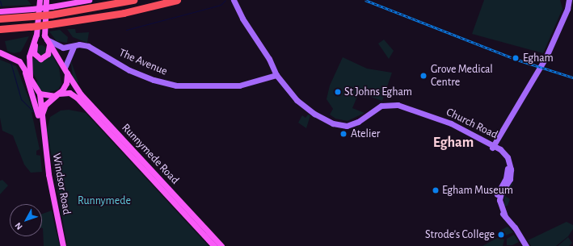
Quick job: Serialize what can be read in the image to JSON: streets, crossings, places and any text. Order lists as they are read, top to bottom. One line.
{"streets":{"main road":["The Avenue","Church Road","Runnymede Road","Windsor Road"]},"crossings":[["The Avenue","Church Road"],["The Avenue","Runnymede Road"],["Runnymede Road","Windsor Road"]],"districts":["Egham"],"parks":["Runnymede"],"places":["Egham","Grove Medical Centre","St Johns Egham","Atelier","Egham Museum","Strode's College"],"north":"bottom left"}
